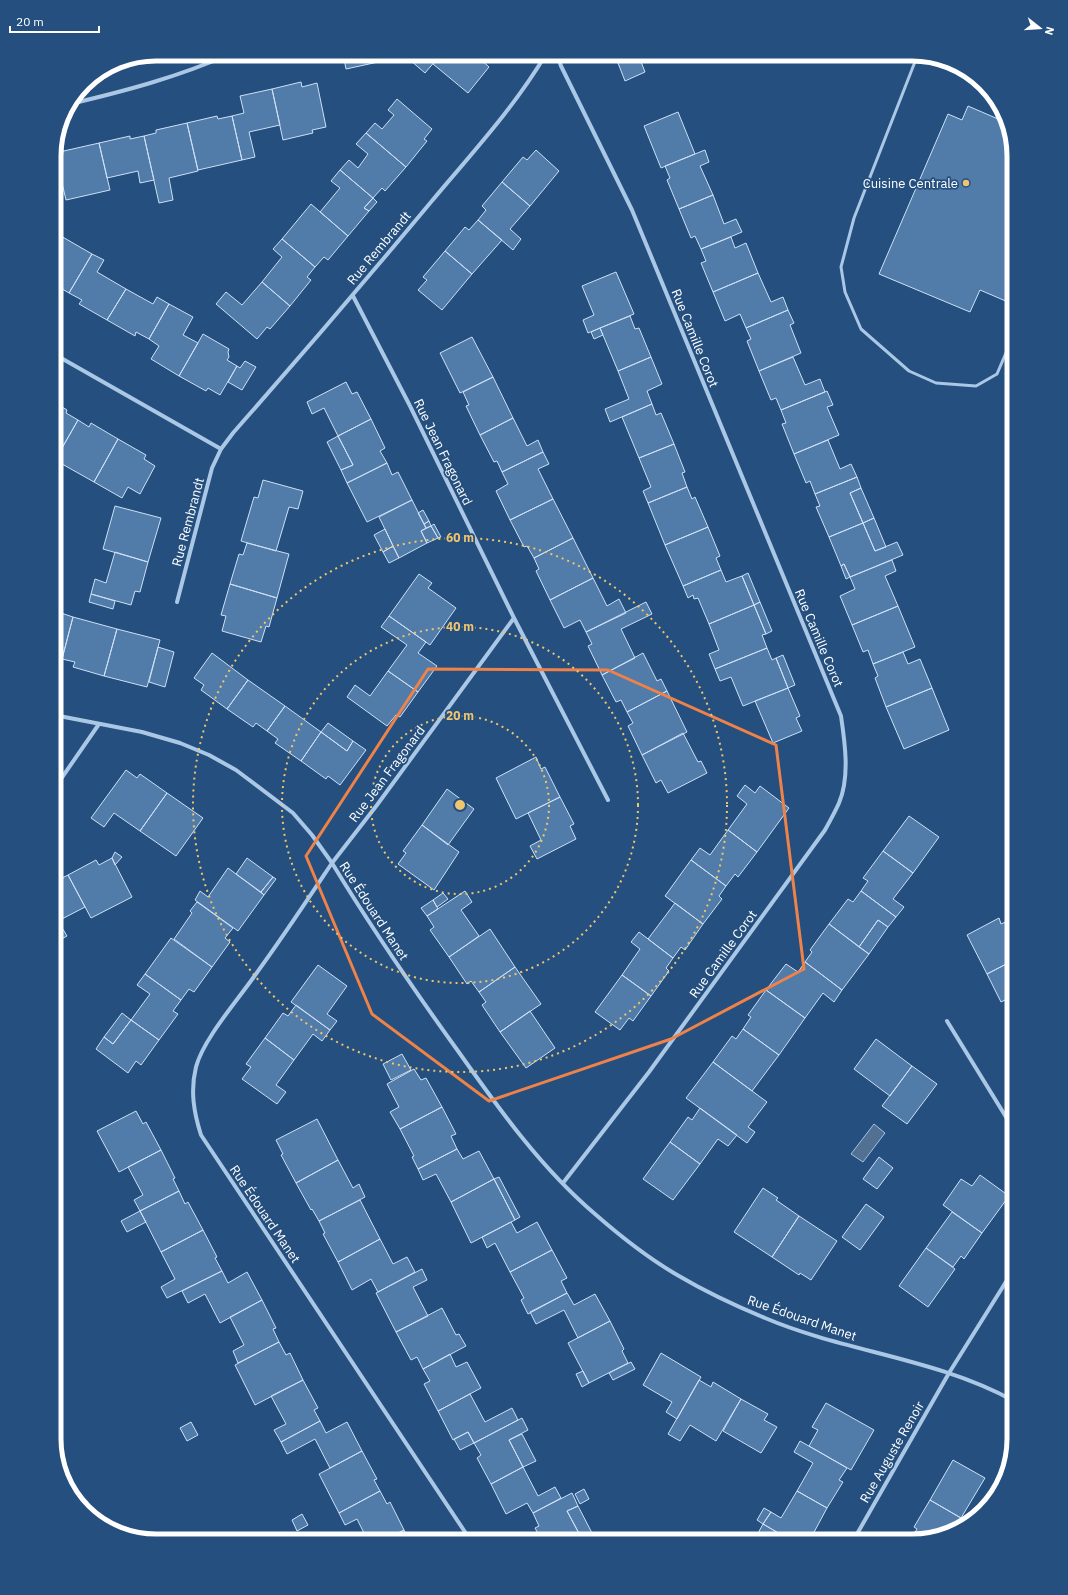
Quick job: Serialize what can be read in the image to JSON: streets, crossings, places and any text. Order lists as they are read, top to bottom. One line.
{"streets":{"street":["Rue Rembrandt","Rue Camille Corot","Rue Jean Fragonard","Rue Édouard Manet","Rue Auguste Renoir"]},"crossings":[["Rue Rembrandt","Rue Jean Fragonard"],["Rue Camille Corot","Rue Édouard Manet"],["Rue Jean Fragonard","Rue Édouard Manet"],["Rue Édouard Manet","Rue Auguste Renoir"]],"places":["Cuisine Centrale"],"scale_bar":"20 m","north":"right","rings":["60 m","40 m","20 m"]}
